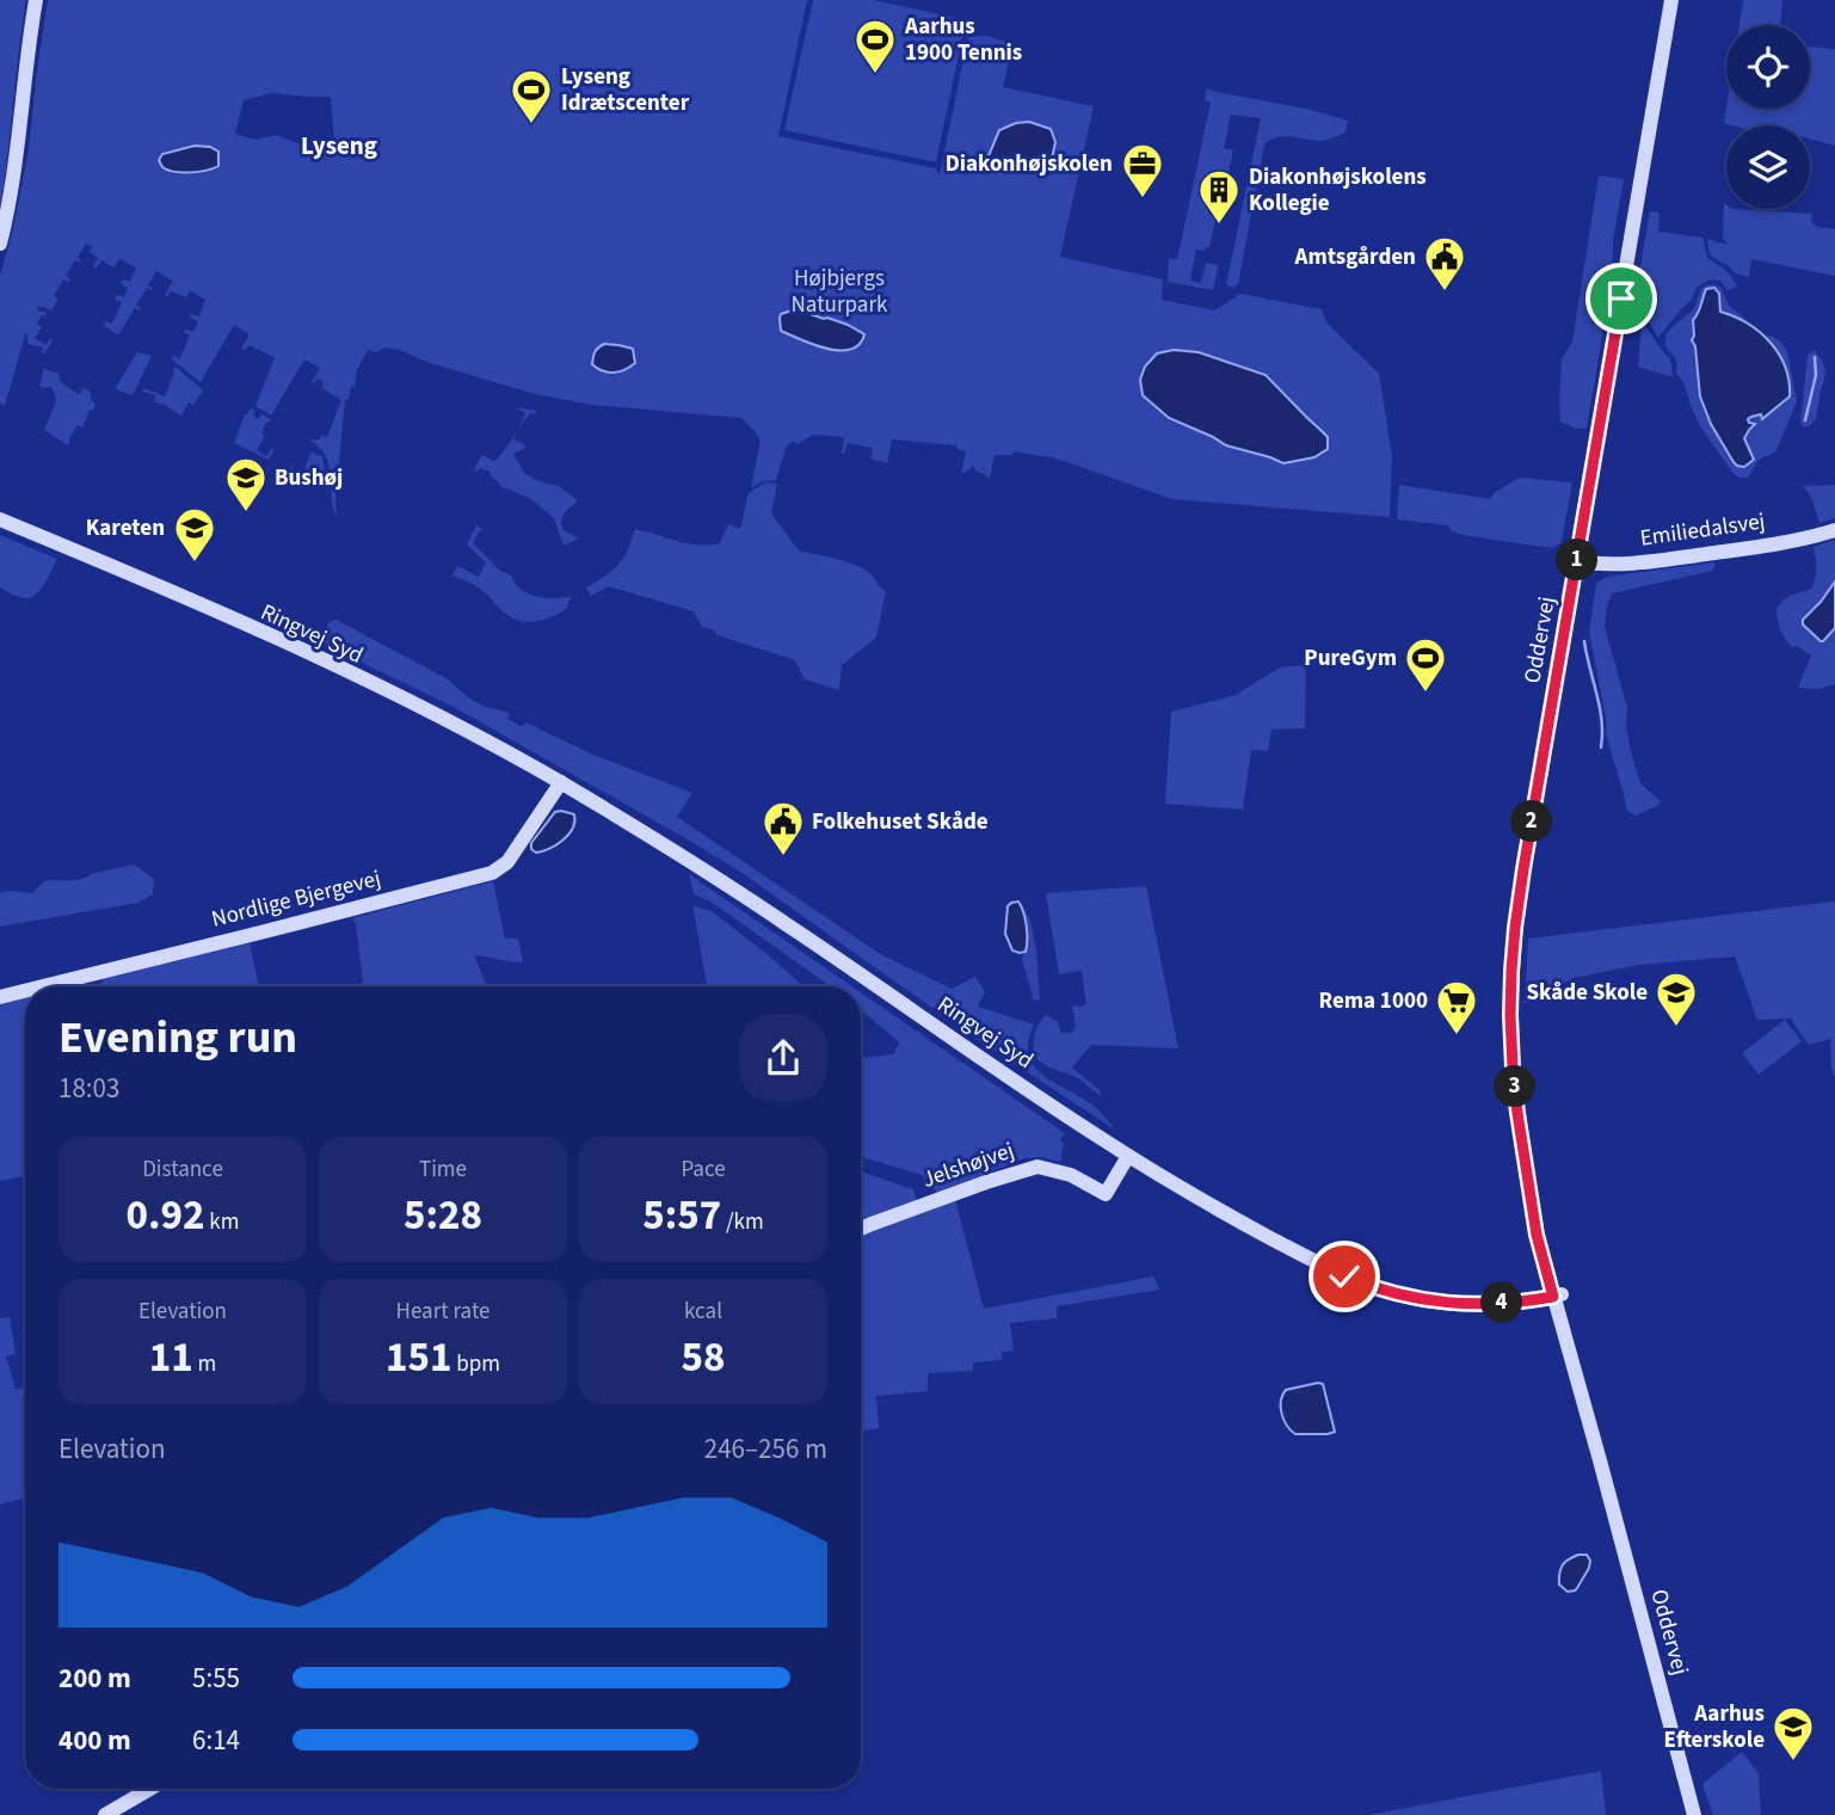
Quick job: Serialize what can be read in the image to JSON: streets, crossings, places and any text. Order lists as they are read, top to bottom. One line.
{"streets":{"street":["Emiliedalsvej","Ringvej Syd","Oddervej","Nordlige Bjergevej","Jelshøjvej"]},"crossings":[["Emiliedalsvej","Oddervej"],["Ringvej Syd","Oddervej"],["Ringvej Syd","Nordlige Bjergevej"],["Ringvej Syd","Jelshøjvej"]],"districts":["Lyseng"],"parks":["Højbjergs Naturpark"],"places":{"sports":["Aarhus 1900 Tennis","Lyseng Idrætscenter","PureGym"],"office":["Diakonhøjskolen"],"building":["Diakonhøjskolens Kollegie"],"public building":["Amtsgården","Folkehuset Skåde"],"school or university":["Bushøj","Kareten","Skåde Skole","Aarhus Efterskole"],"supermarket":["Rema 1000"]},"page":{"pins":["1","2","3","4"],"heading":["Evening run","18:03"],"stats":[["Distance","0.92 km"],["Time","5:28"],["Pace","5:57 /km"],["Elevation","11 m"],["Heart rate","151 bpm"],["kcal","58"]],"chart":["Elevation","246–256 m"],"list":[{"name":"200 m","note":"5:55"},{"name":"400 m","note":"6:14"}]}}
